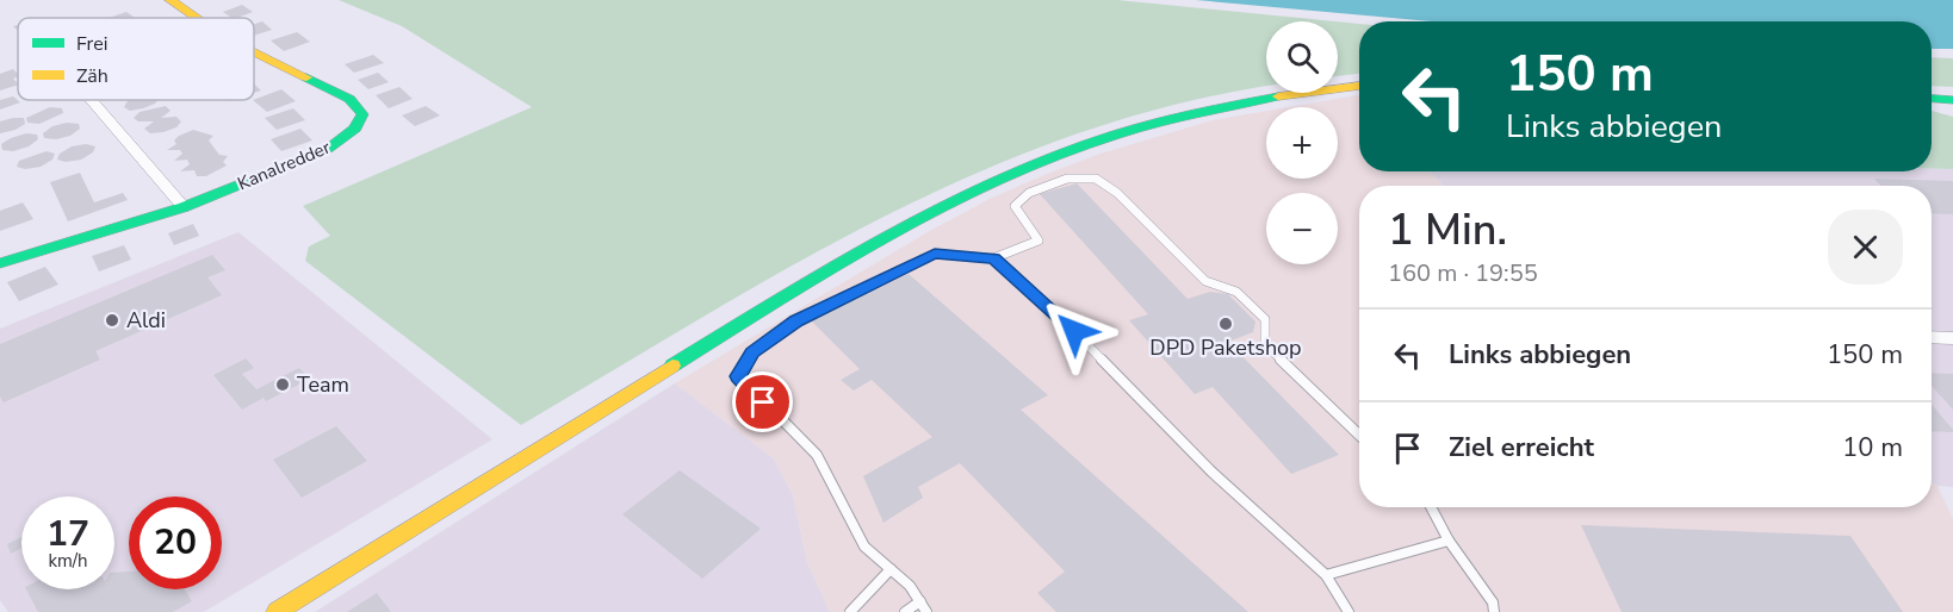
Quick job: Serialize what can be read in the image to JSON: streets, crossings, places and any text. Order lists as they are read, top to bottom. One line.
{"streets":{"main road":["Kanalredder"]},"places":["Aldi","DPD Paketshop","Team"],"legend":["Frei","Zäh"],"page":{"map_buttons":["+","−"],"turn":["150 m","Links abbiegen"],"heading":["1 Min.","160 m · 19:55"],"list":[{"name":"Links abbiegen","value":"150 m"},{"name":"Ziel erreicht","value":"10 m"}],"speed":"17 km/h","limit":"20"}}
